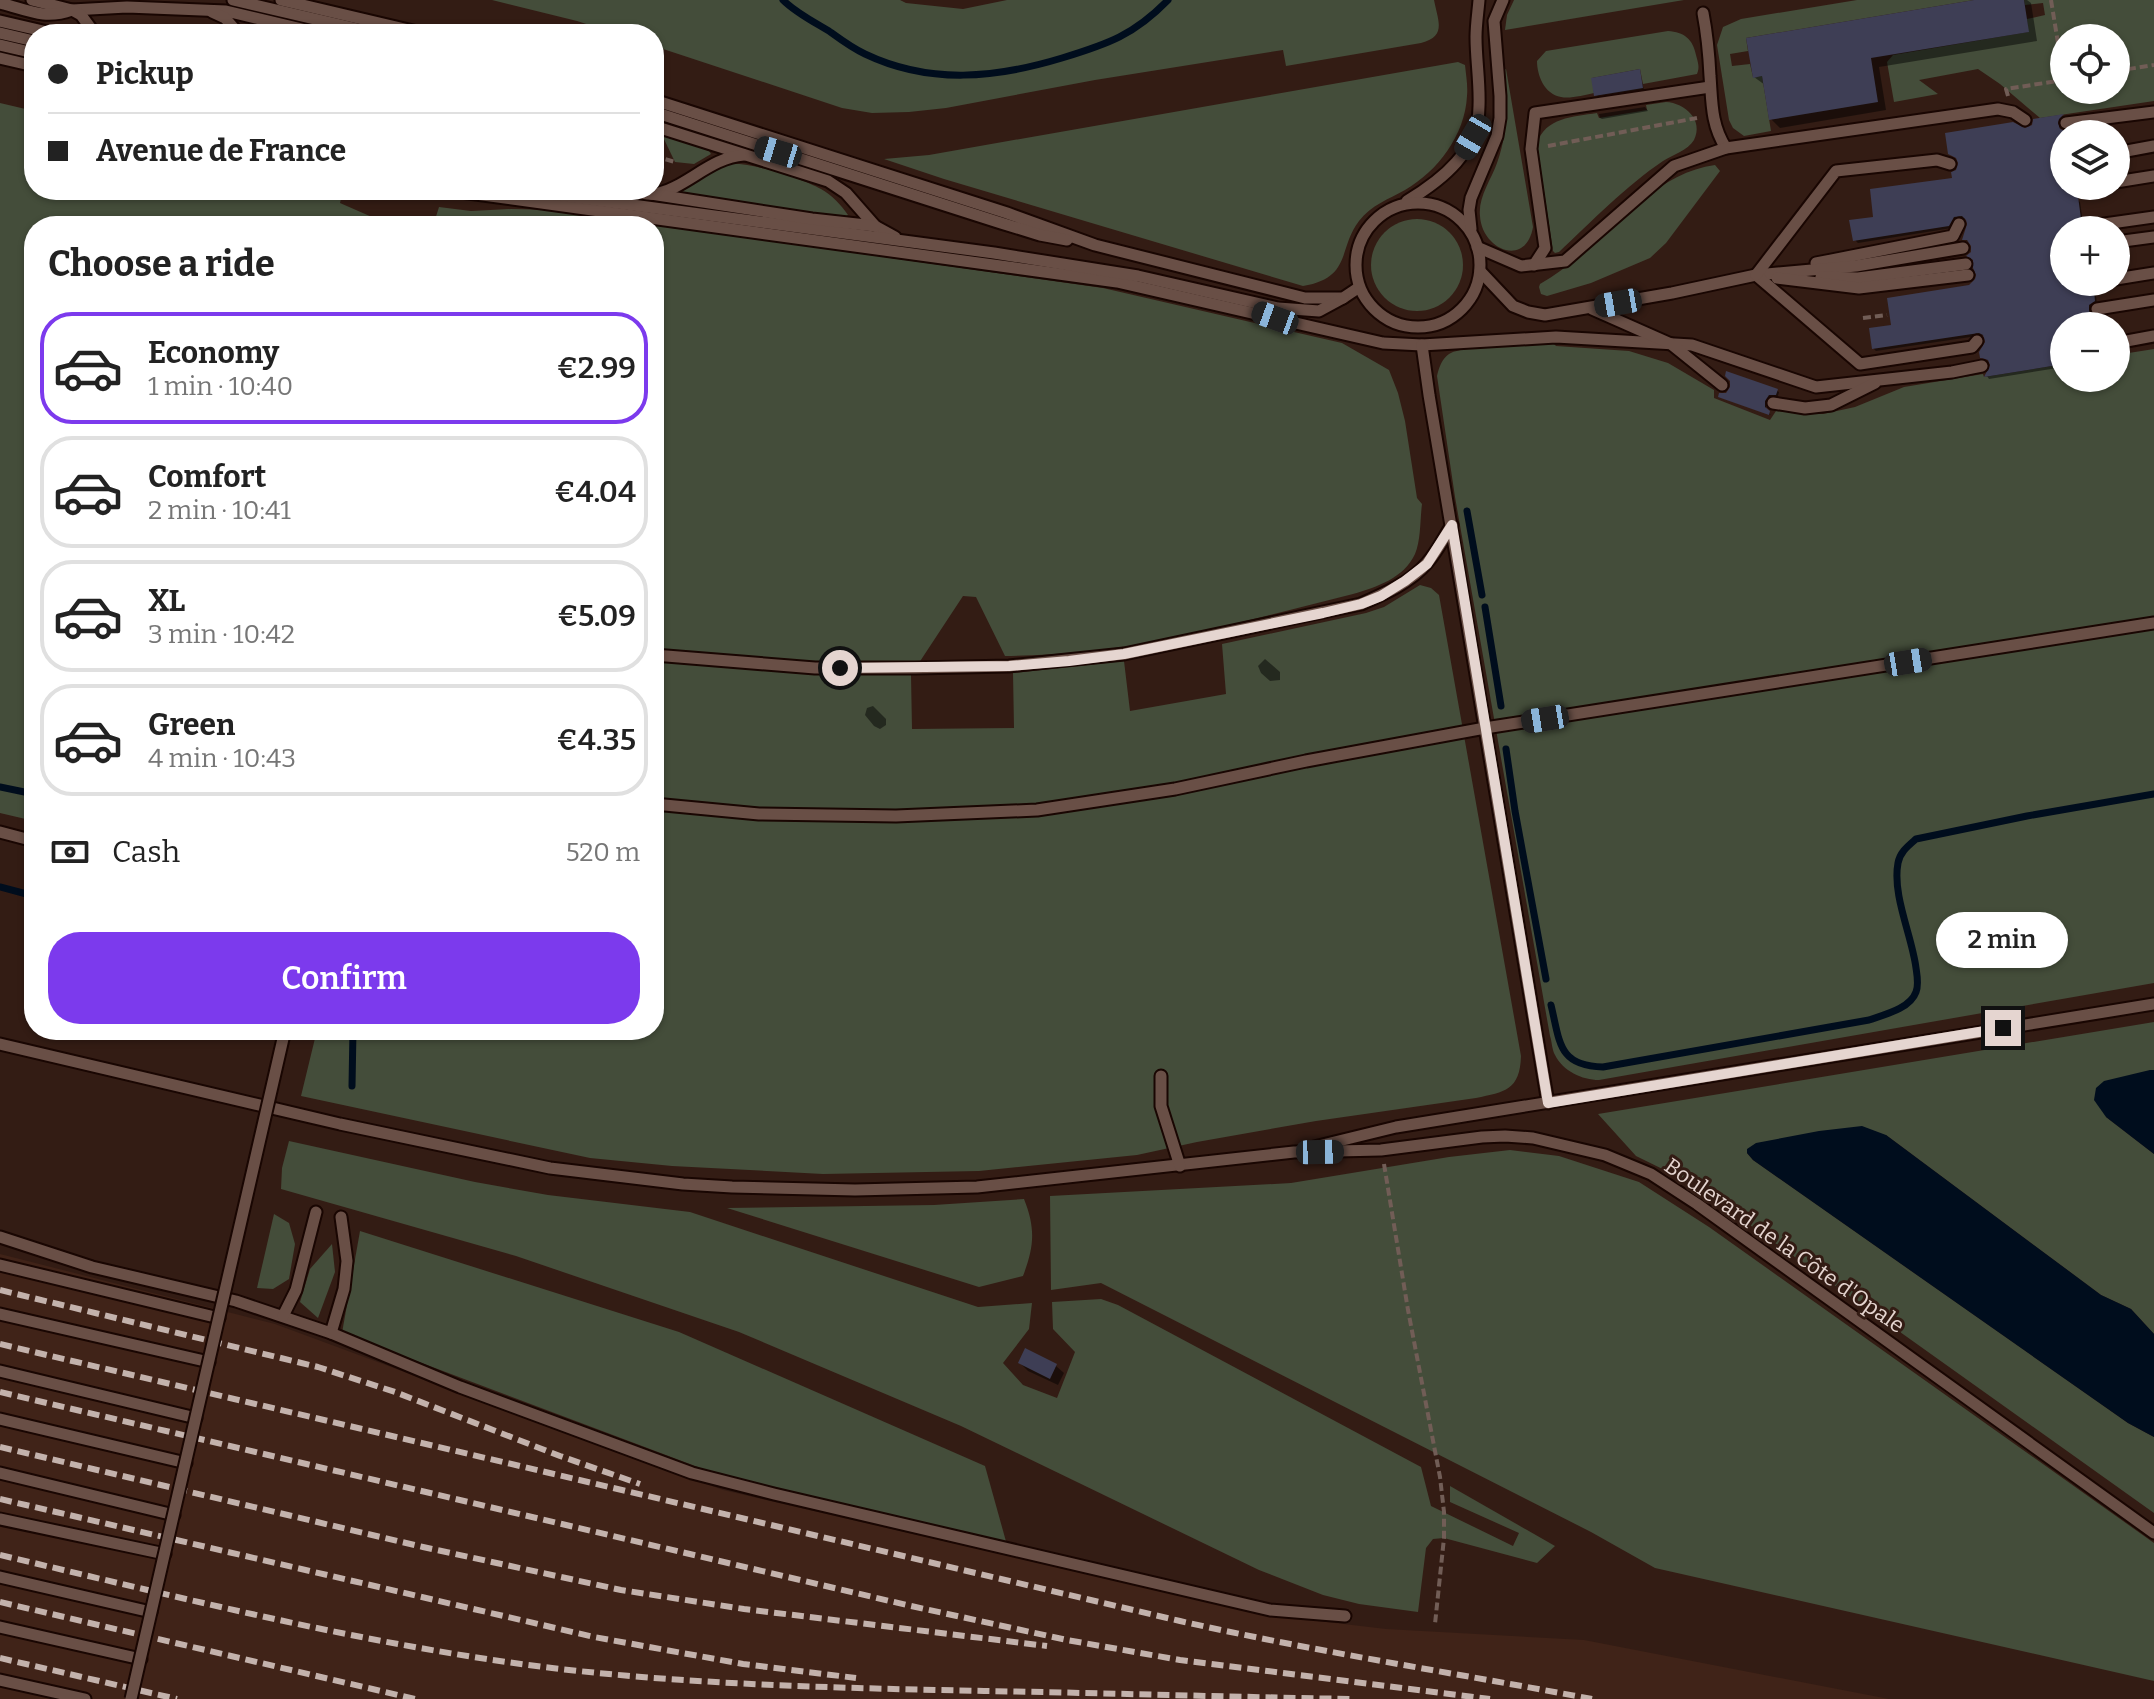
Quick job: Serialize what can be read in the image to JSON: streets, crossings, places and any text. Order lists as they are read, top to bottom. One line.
{"streets":{"lane":["Boulevard de la Côte d'Opale"]},"page":{"map_buttons":["+","−"],"banner":["Pickup","Avenue de France"],"heading":"Choose a ride","list":[{"name":"Economy","note":"1 min · 10:40","value":"€2.99"},{"name":"Comfort","note":"2 min · 10:41","value":"€4.04"},{"name":"XL","note":"3 min · 10:42","value":"€5.09"},{"name":"Green","note":"4 min · 10:43","value":"€4.35"}],"pay":["Cash","520 m"],"bubble":"2 min","buttons":"Confirm"}}
